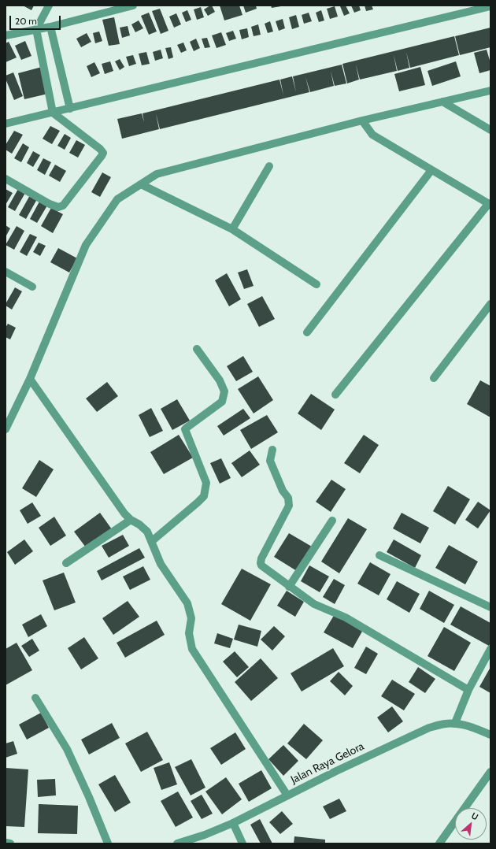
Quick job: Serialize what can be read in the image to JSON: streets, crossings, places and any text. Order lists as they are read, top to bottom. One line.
{"streets":{"street":["Jalan Raya Gelora"]},"scale_bar":"20 m","north":"top right"}
